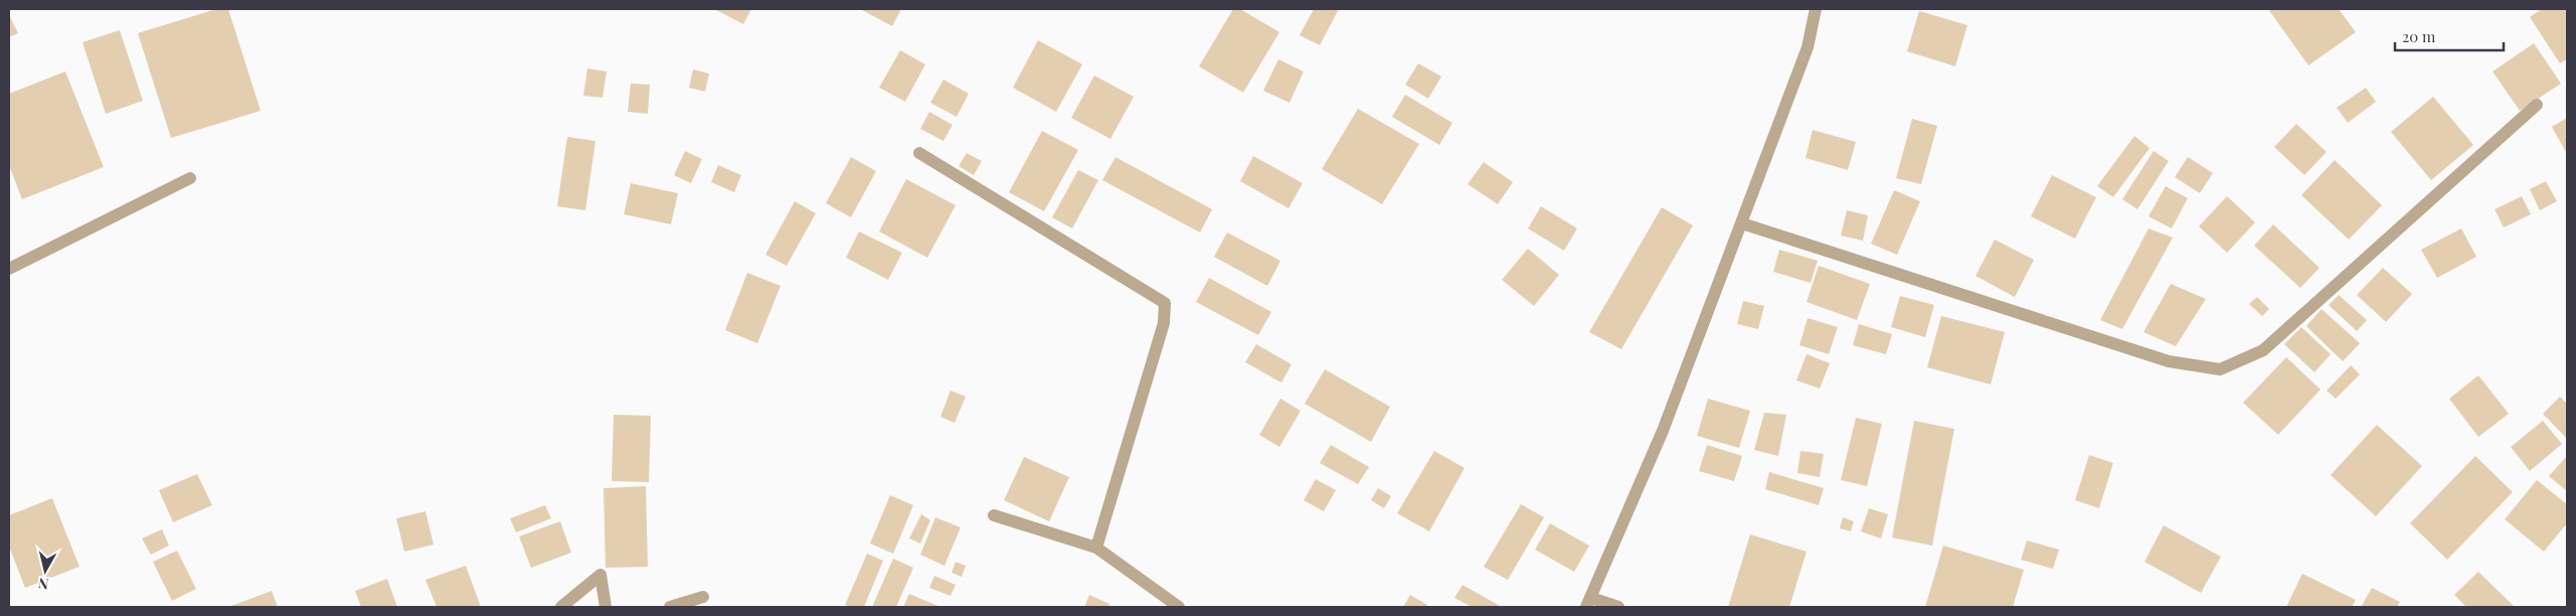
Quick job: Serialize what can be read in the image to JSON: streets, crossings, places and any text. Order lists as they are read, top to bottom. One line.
{"scale_bar":"20 m","north":"bottom"}
